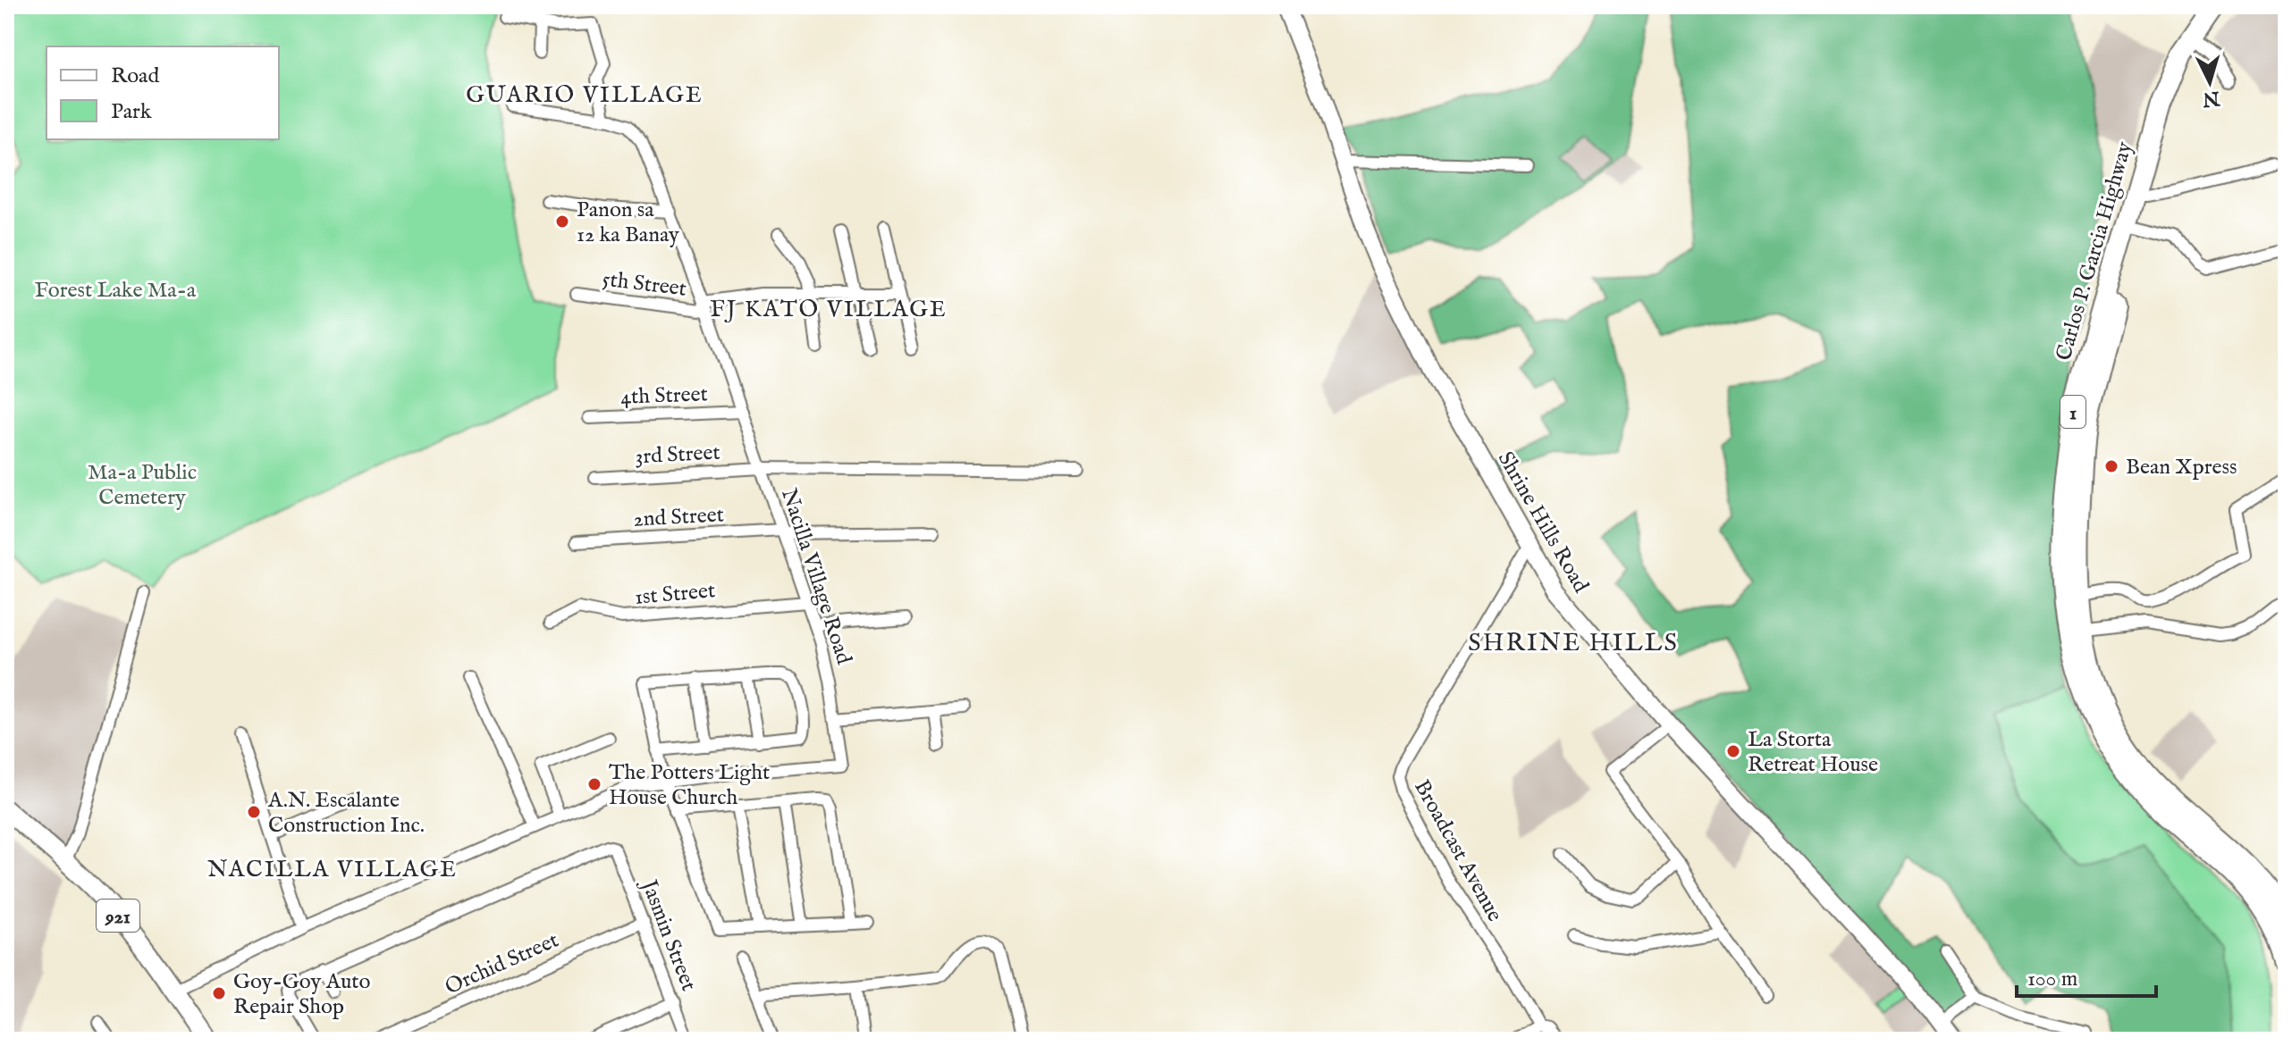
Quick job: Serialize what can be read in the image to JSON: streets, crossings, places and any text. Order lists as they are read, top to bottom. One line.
{"streets":{"highway":["Carlos P. Garcia Highway","1"],"main road":["921"],"street":["5th Street","4th Street","3rd Street","2nd Street","Shrine Hills Road","Nacilla Village Road","1st Street","Broadcast Avenue","Jasmin Street","Orchid Street"]},"crossings":[["5th Street","Nacilla Village Road"],["4th Street","Nacilla Village Road"],["3rd Street","Nacilla Village Road"],["2nd Street","Nacilla Village Road"],["Shrine Hills Road","Broadcast Avenue"],["Nacilla Village Road","1st Street"],["Nacilla Village Road","921"],["Jasmin Street","Orchid Street"]],"districts":["GUARIO VILLAGE","FJ KATO VILLAGE","SHRINE HILLS","NACILLA VILLAGE"],"parks":["Forest Lake Ma-a","Ma-a Public Cemetery"],"places":["Panon sa 12 ka Banay","Bean Xpress","La Storta Retreat House","The Potters Light House Church","A.N. Escalante Construction Inc.","Goy-Goy Auto Repair Shop"],"legend":["Road","Park"],"scale_bar":"100 m","north":"bottom"}
